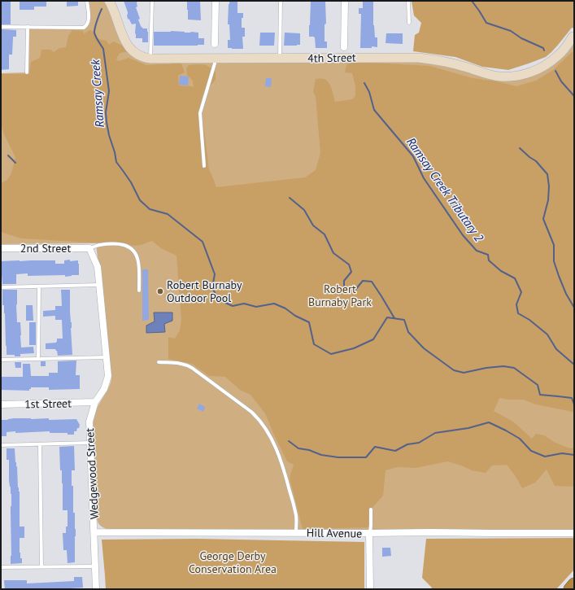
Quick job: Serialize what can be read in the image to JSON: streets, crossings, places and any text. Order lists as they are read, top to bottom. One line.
{"streets":{"street":["4th Street","2nd Street","1st Street","Wedgewood Street","Hill Avenue"]},"crossings":[["2nd Street","Wedgewood Street"],["1st Street","Wedgewood Street"],["Wedgewood Street","Hill Avenue"]],"water":["Ramsay Creek","Ramsay Creek Tributary 2"],"parks":["Robert Burnaby Park","George Derby Conservation Area"],"places":["Robert Burnaby Outdoor Pool"]}
